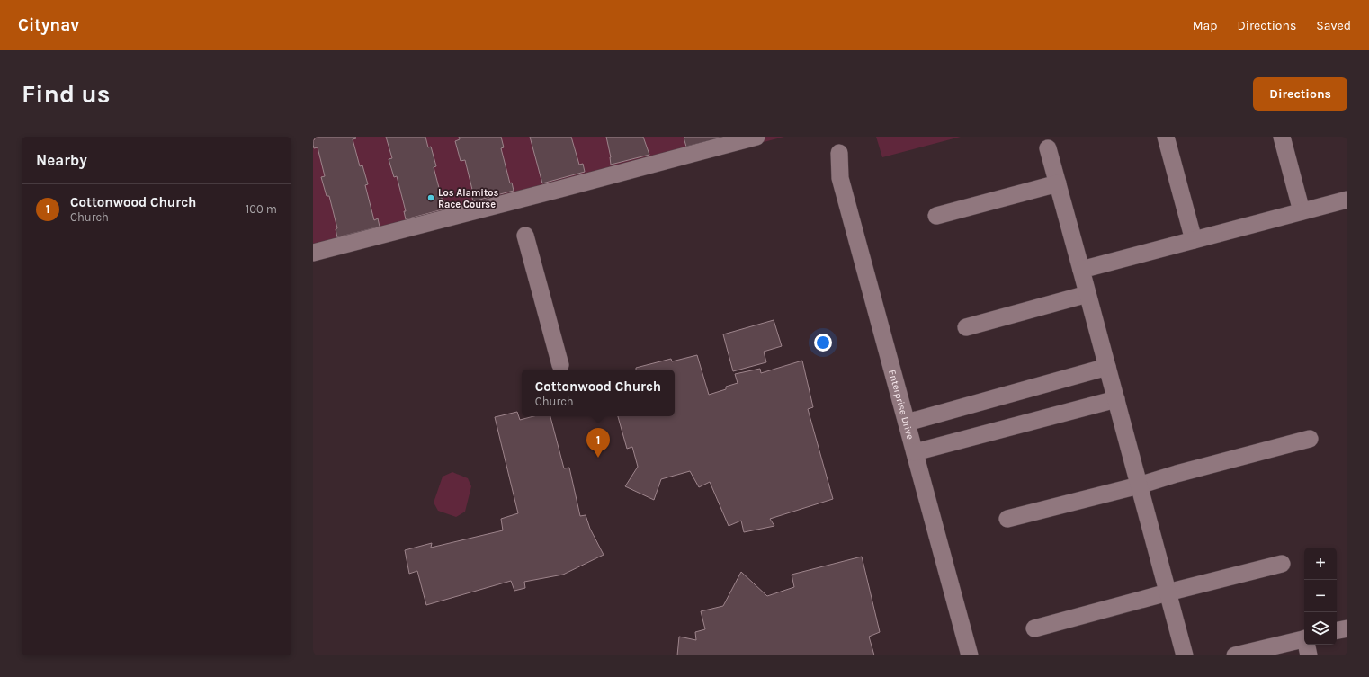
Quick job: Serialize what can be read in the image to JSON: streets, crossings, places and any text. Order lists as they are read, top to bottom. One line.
{"streets":{"street":["Enterprise Drive"]},"places":["Los Alamitos Race Course"],"page":{"header":"Citynav","nav":["Map","Directions","Saved"],"buttons":"Directions","title":"Find us","heading":"Nearby","list":[{"mark":"1","name":"Cottonwood Church","note":"Church","value":"100 m"}],"popup":["Cottonwood Church","Church"],"pins":"1","map_buttons":["+","−"]}}
